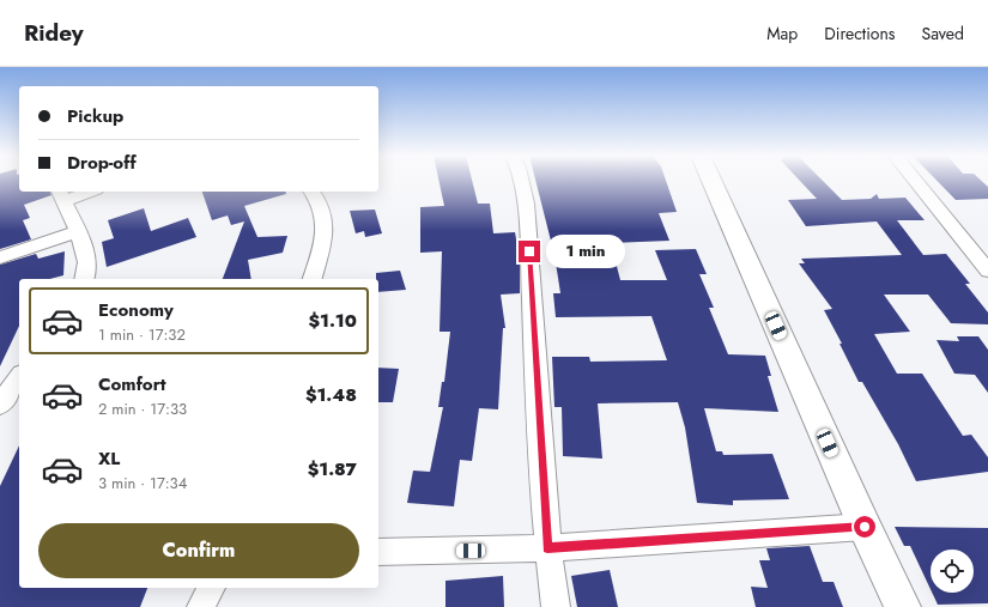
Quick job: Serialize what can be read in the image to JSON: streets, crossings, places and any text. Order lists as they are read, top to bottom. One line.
{"page":{"header":"Ridey","nav":["Map","Directions","Saved"],"banner":["Pickup","Drop-off"],"bubble":"1 min","list":[{"name":"Economy","note":"1 min · 17:32","value":"$1.10"},{"name":"Comfort","note":"2 min · 17:33","value":"$1.48"},{"name":"XL","note":"3 min · 17:34","value":"$1.87"}],"buttons":"Confirm"}}
